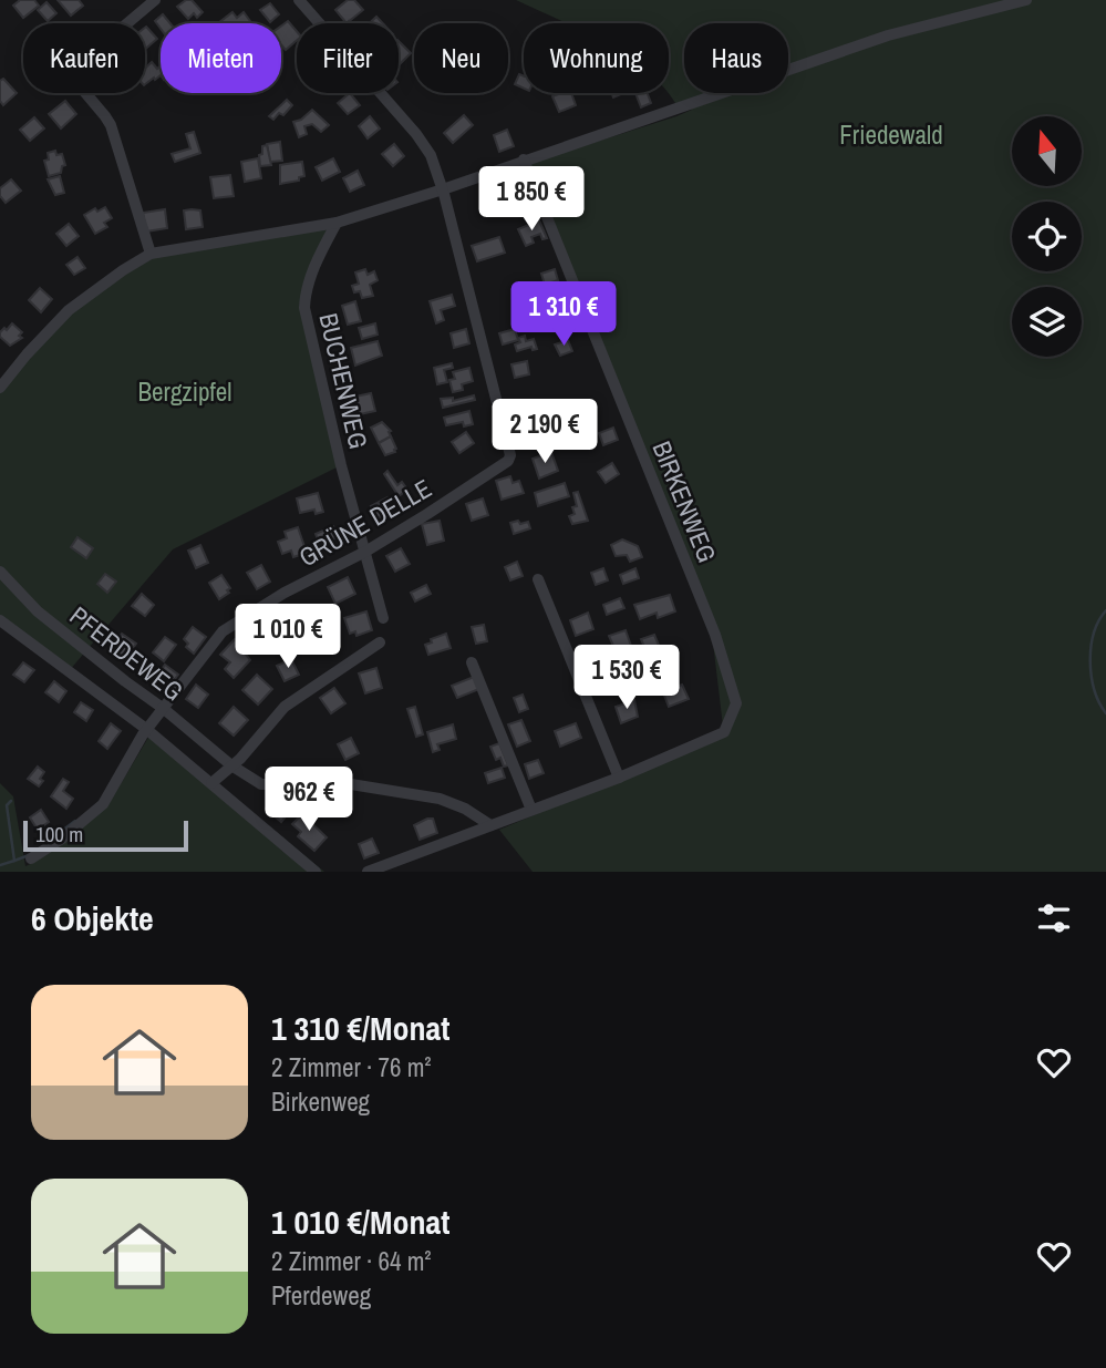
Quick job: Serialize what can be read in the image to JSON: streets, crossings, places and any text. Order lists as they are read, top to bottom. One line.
{"streets":{"street":["BUCHENWEG","BIRKENWEG","GRÜNE DELLE","PFERDEWEG"]},"crossings":[["BUCHENWEG","GRÜNE DELLE"],["GRÜNE DELLE","PFERDEWEG"]],"parks":["Friedewald","Bergzipfel"],"scale_bar":"100 m","north":"top","page":{"chip":["Kaufen","Mieten","Filter","Neu","Wohnung","Haus"],"price":["1 850 €","1 310 €","2 190 €","1 010 €","1 530 €","962 €"],"scale":"100 m","heading":"6 Objekte","list":[{"name":"1 310 €/Monat","note":"2 Zimmer · 76 m² · Birkenweg"},{"name":"1 010 €/Monat","note":"2 Zimmer · 64 m² · Pferdeweg"}]}}
